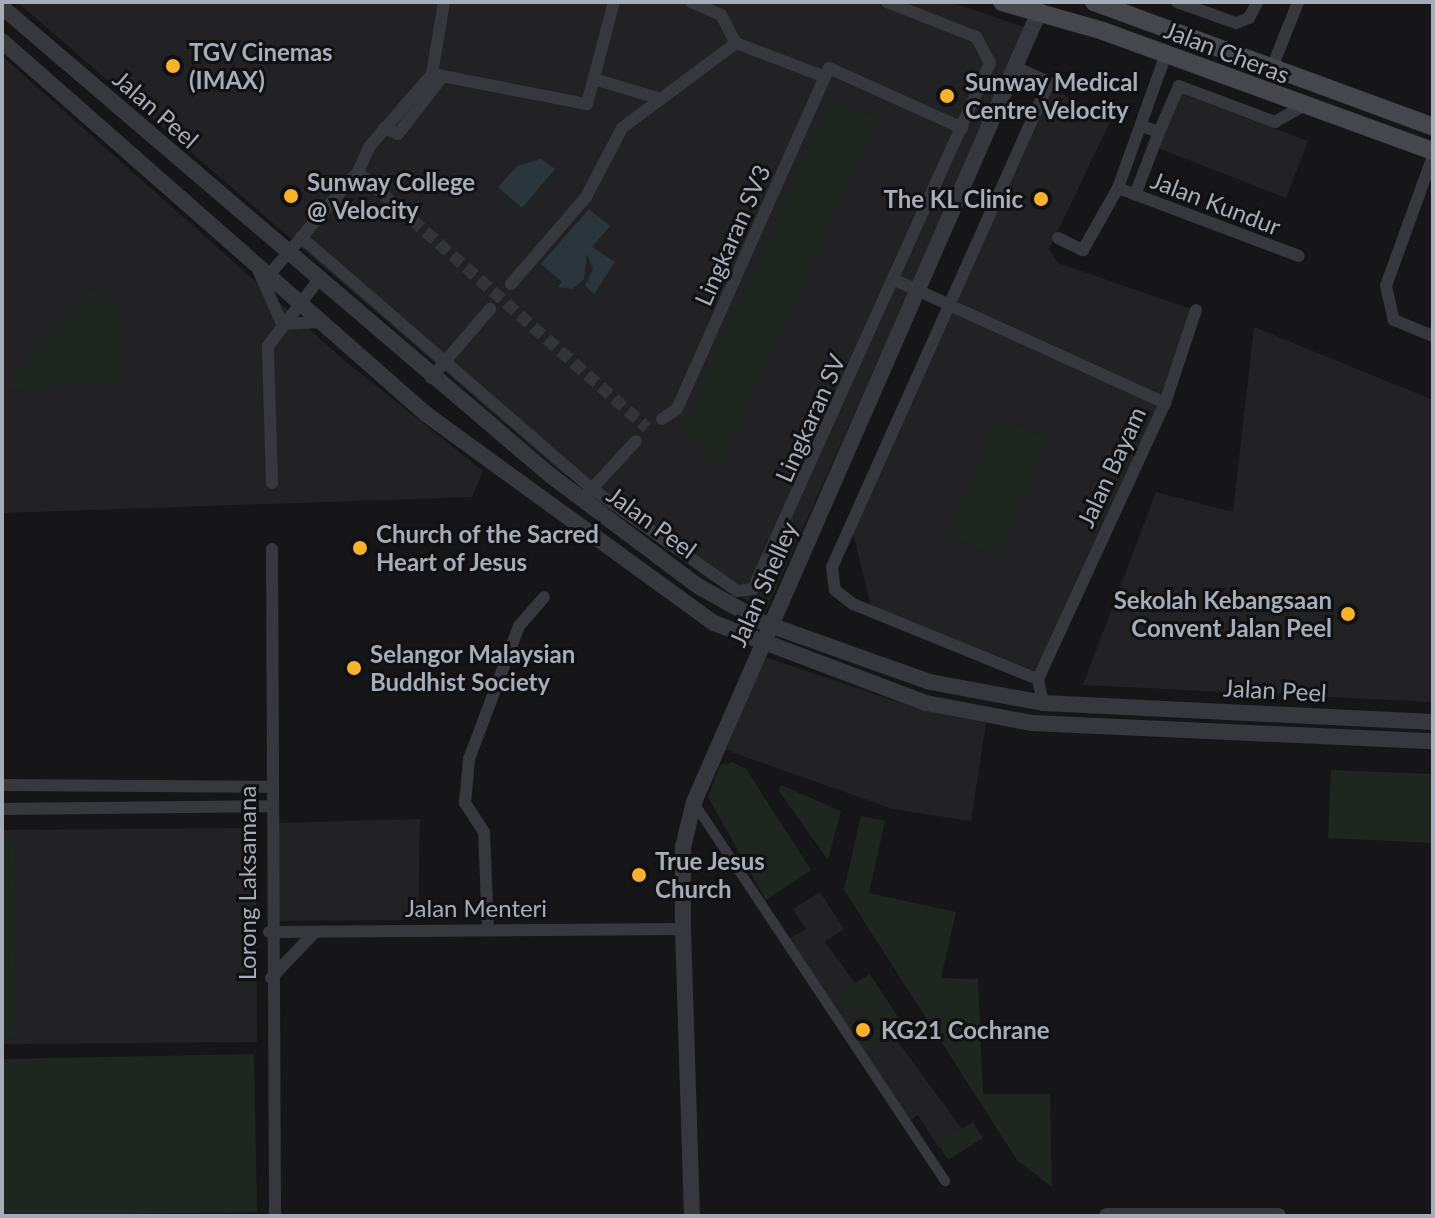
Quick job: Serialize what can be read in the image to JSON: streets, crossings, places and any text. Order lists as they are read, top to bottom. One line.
{"streets":{"main road":["Jalan Cheras"],"street":["Jalan Peel","Jalan Kundur","Lingkaran SV3","Lingkaran SV","Jalan Bayam","Jalan Shelley","Lorong Laksamana","Jalan Menteri"]},"crossings":[["Jalan Cheras","Jalan Shelley"],["Jalan Peel","Lingkaran SV"],["Jalan Peel","Jalan Shelley"],["Lingkaran SV","Jalan Bayam"],["Jalan Bayam","Jalan Shelley"],["Jalan Shelley","Jalan Menteri"],["Lorong Laksamana","Jalan Menteri"]],"places":["TGV Cinemas (IMAX)","Sunway Medical Centre Velocity","Sunway College @ Velocity","The KL Clinic","Church of the Sacred Heart of Jesus","Sekolah Kebangsaan Convent Jalan Peel","Selangor Malaysian Buddhist Society","True Jesus Church","KG21 Cochrane"]}
